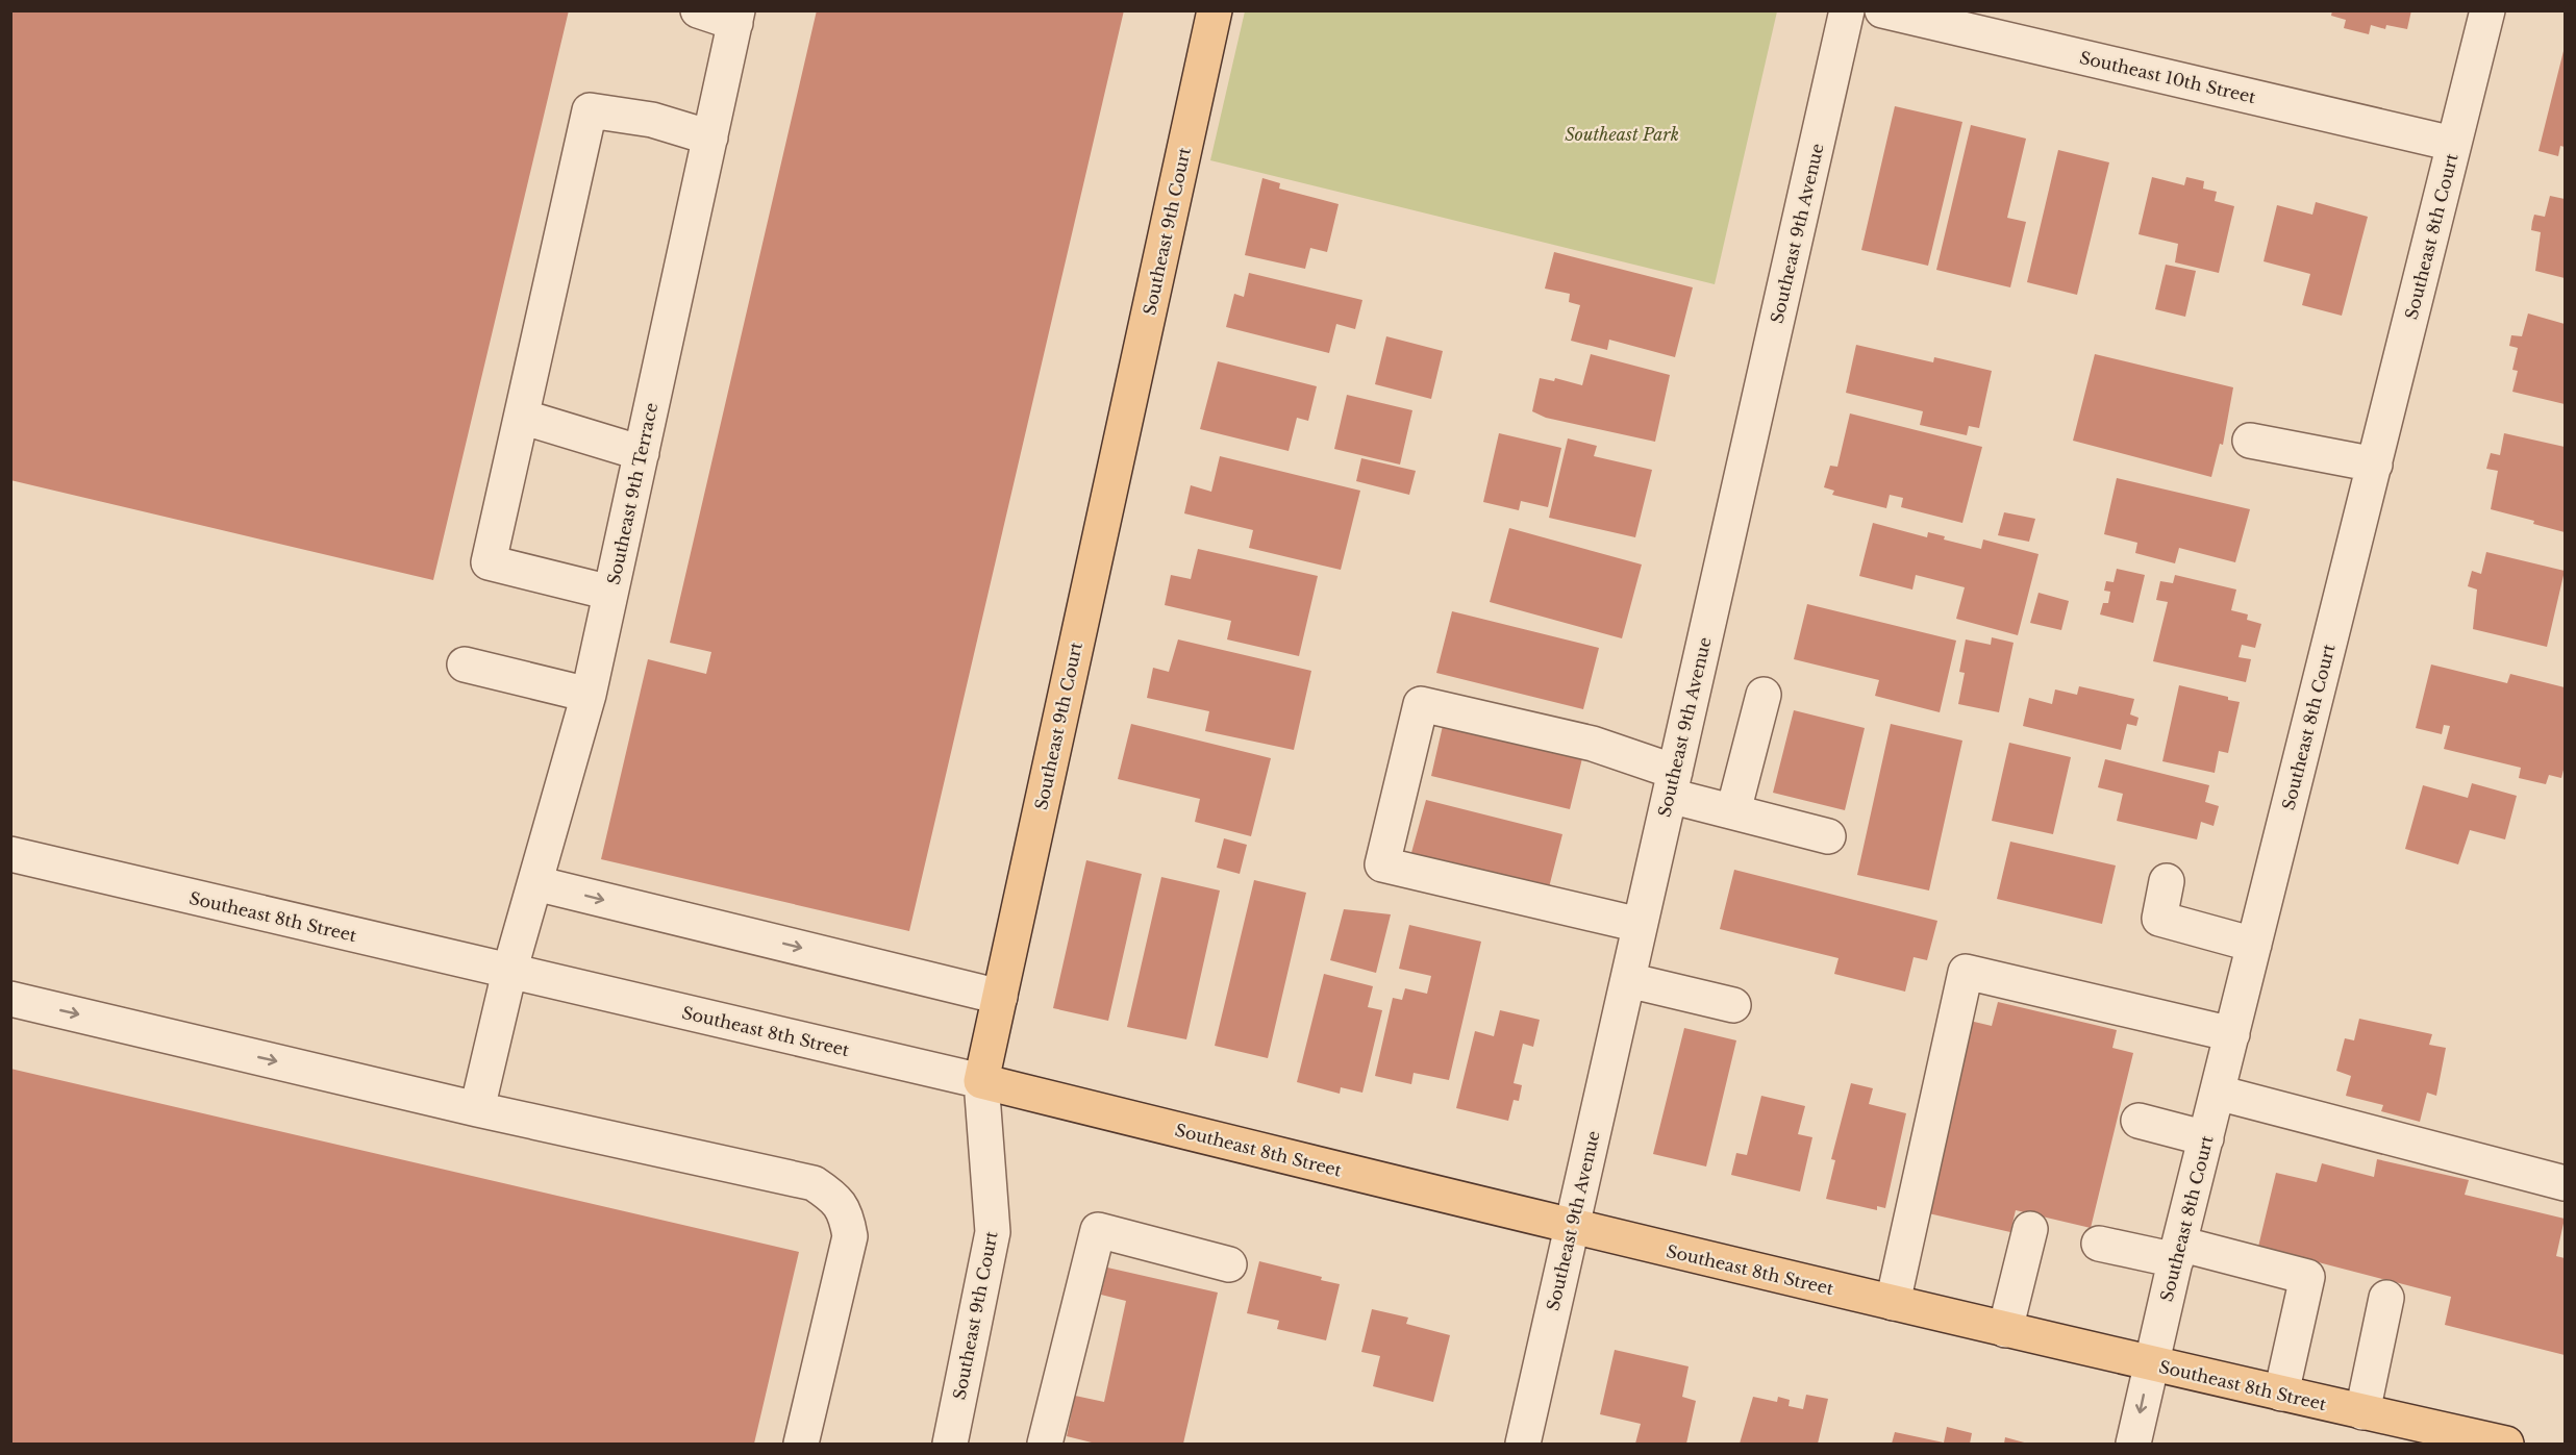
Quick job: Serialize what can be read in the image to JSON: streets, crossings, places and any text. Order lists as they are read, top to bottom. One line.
{"streets":{"main road":["Southeast 9th Court","Southeast 8th Street"],"street":["Southeast 10th Street","Southeast 9th Avenue","Southeast 8th Court","Southeast 9th Terrace"]},"crossings":[["Southeast 10th Street","Southeast 8th Court"],["Southeast 9th Court","Southeast 8th Street"],["Southeast 9th Avenue","Southeast 8th Street"],["Southeast 8th Court","Southeast 8th Street"],["Southeast 9th Terrace","Southeast 8th Street"]],"parks":["Southeast Park"]}
